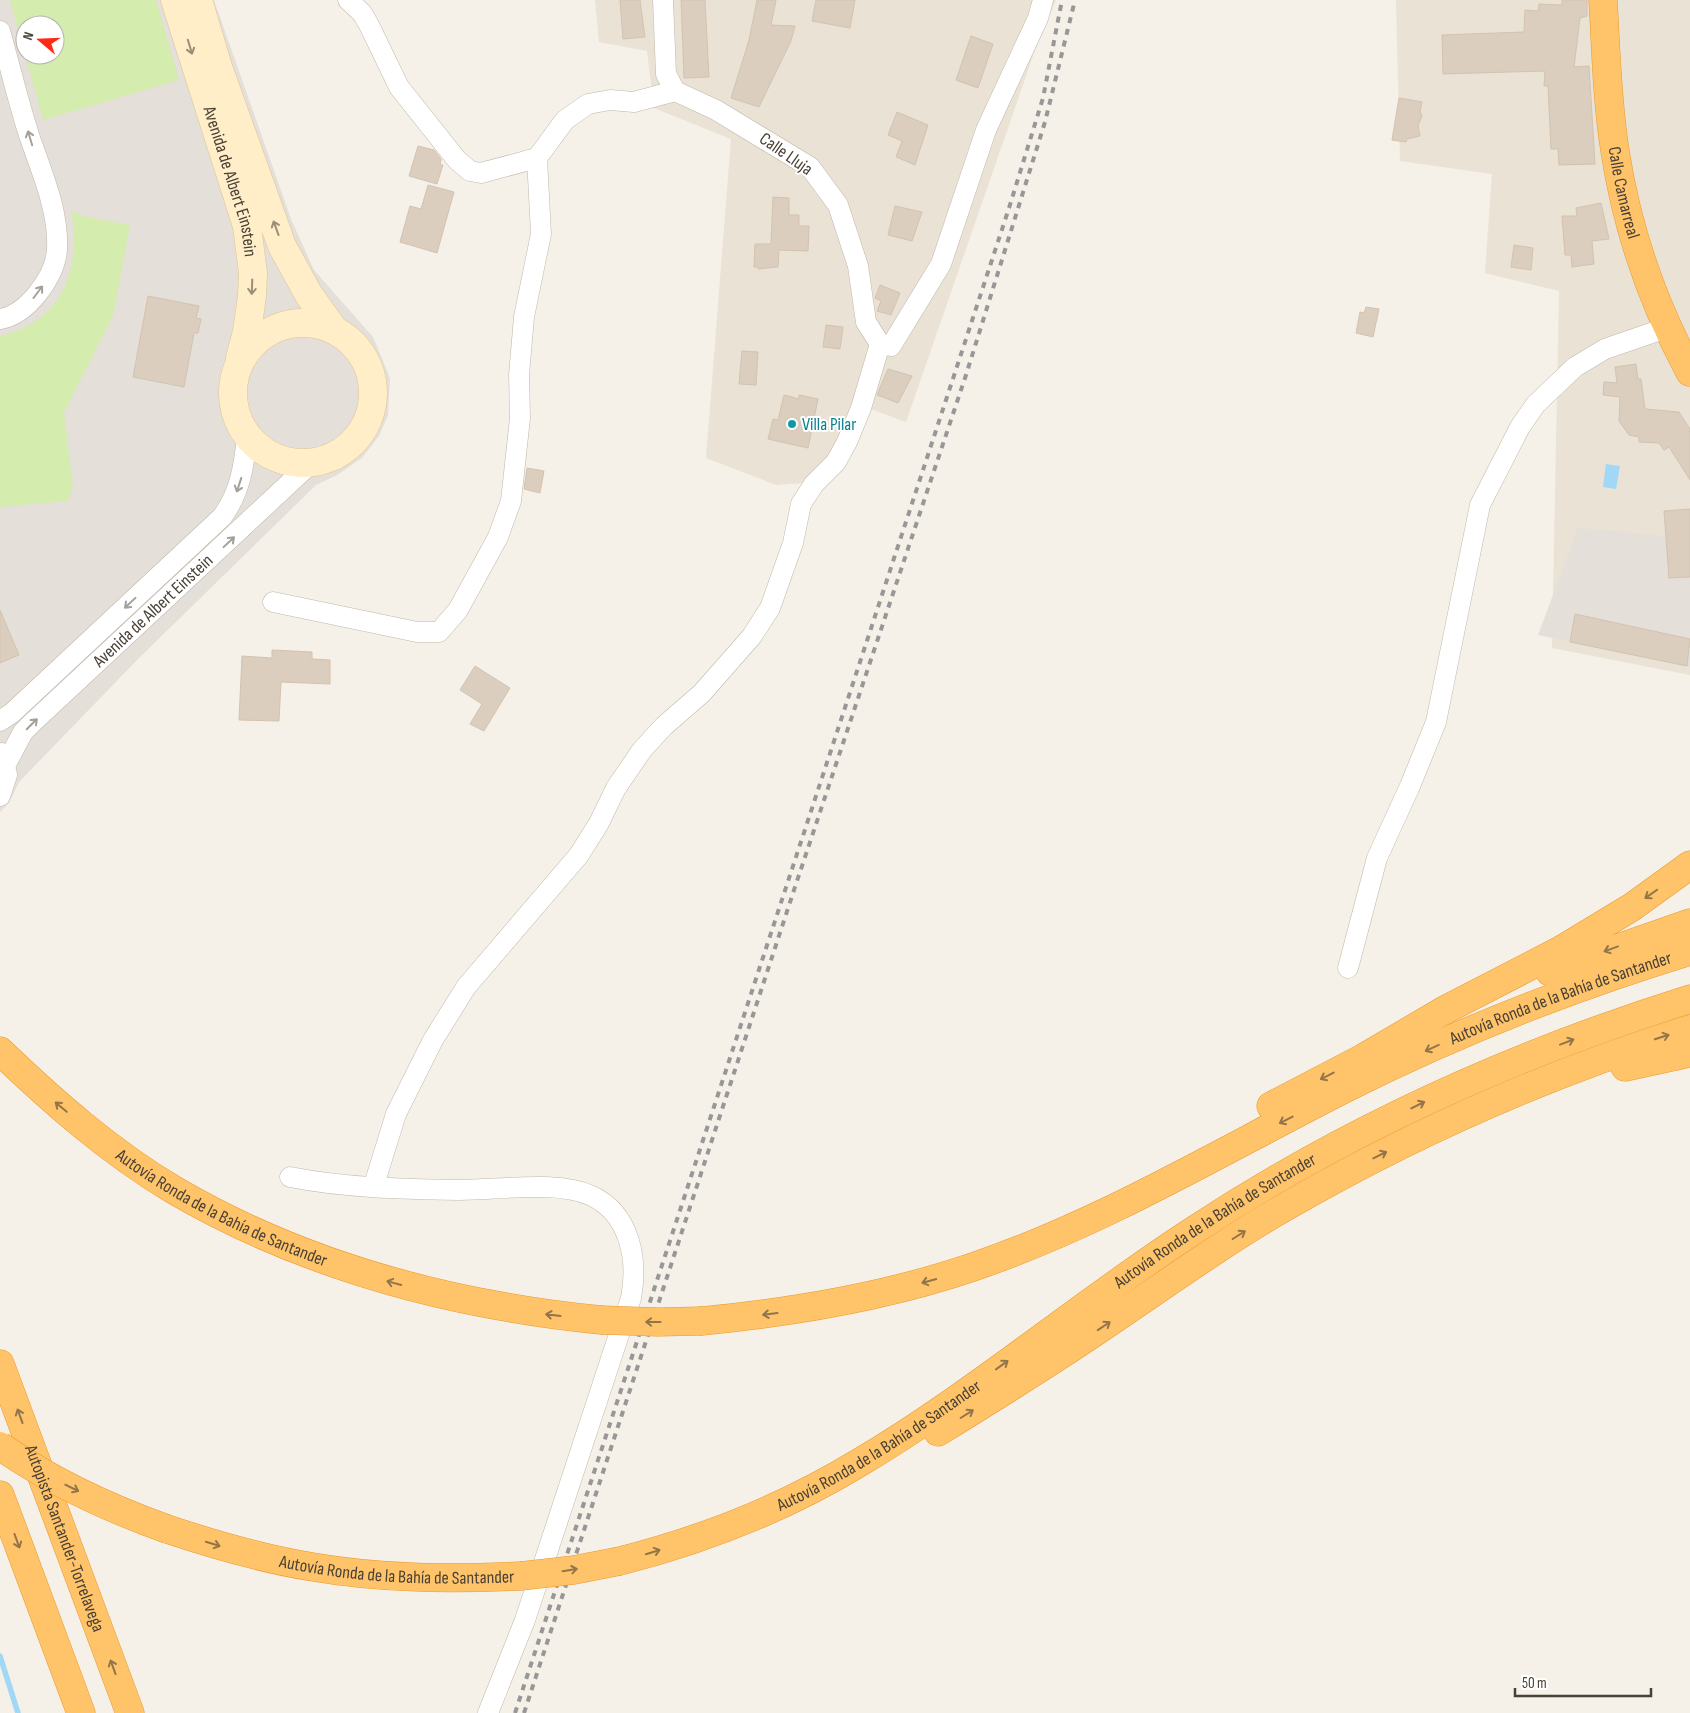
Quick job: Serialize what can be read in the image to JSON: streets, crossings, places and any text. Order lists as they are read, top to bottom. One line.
{"streets":{"highway":["Calle Camarreal","Autovía Ronda de la Bahía de Santander","Autopista Santander-Torrelavega"],"main road":["Avenida de Albert Einstein"],"street":["Calle Lluja"]},"places":["Villa Pilar"],"scale_bar":"50 m","north":"left"}
